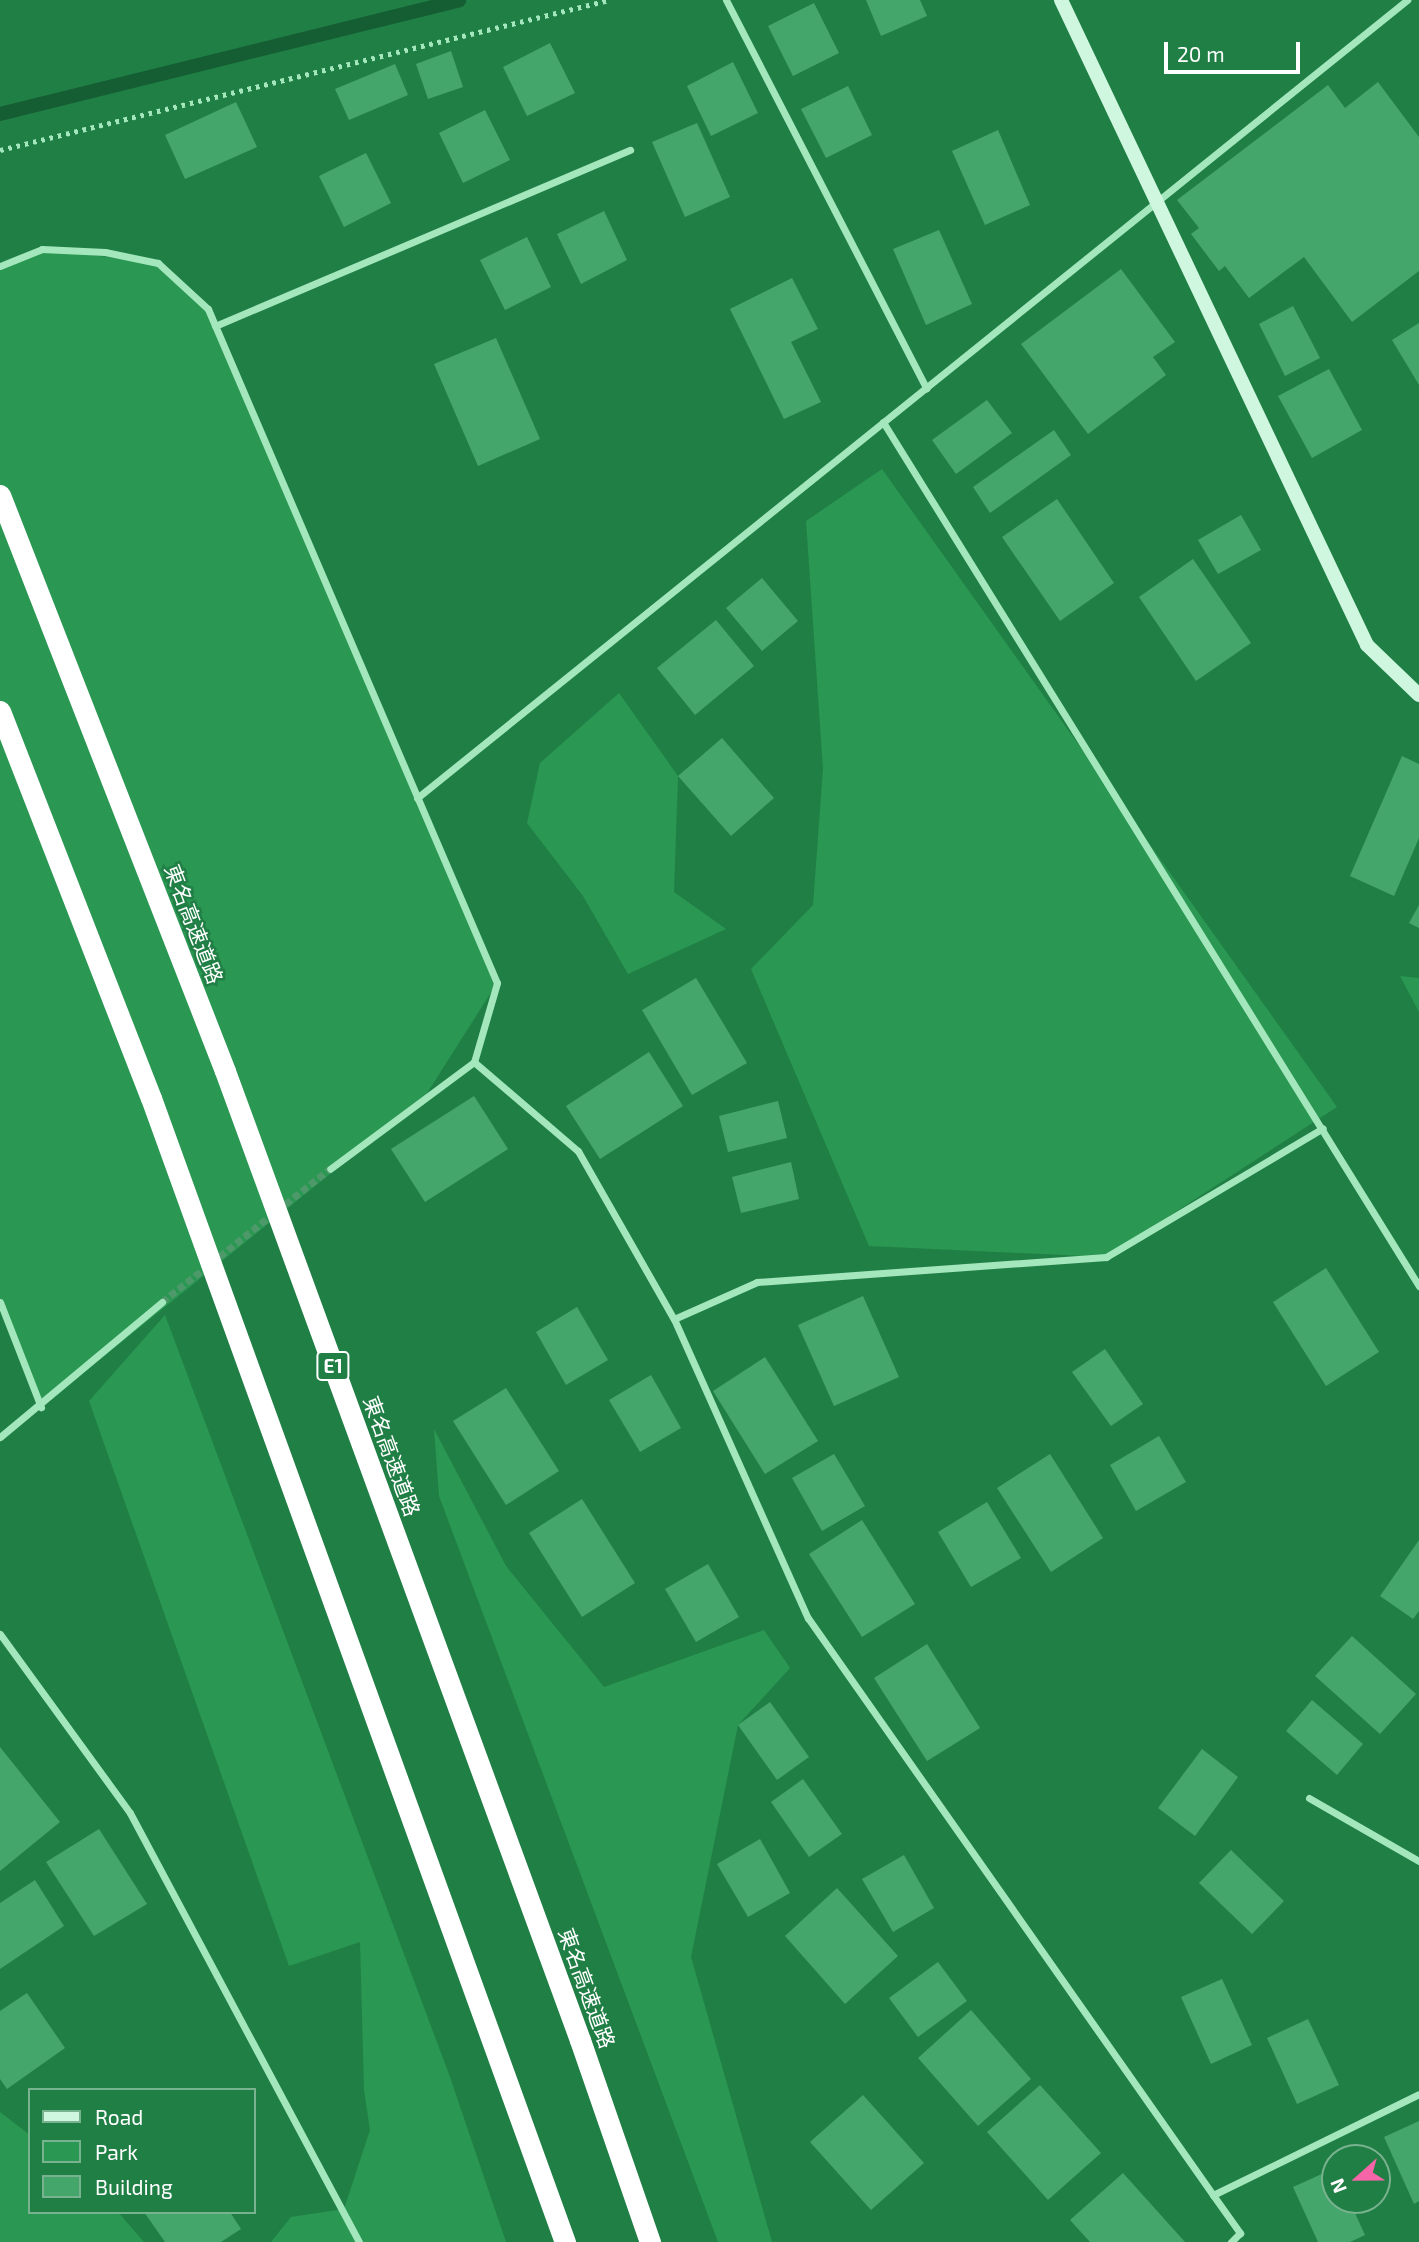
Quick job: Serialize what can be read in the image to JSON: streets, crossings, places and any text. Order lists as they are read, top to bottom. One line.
{"streets":{"highway":["東名高速道路","E1"]},"legend":["Road","Park","Building"],"scale_bar":"20 m","north":"left"}
